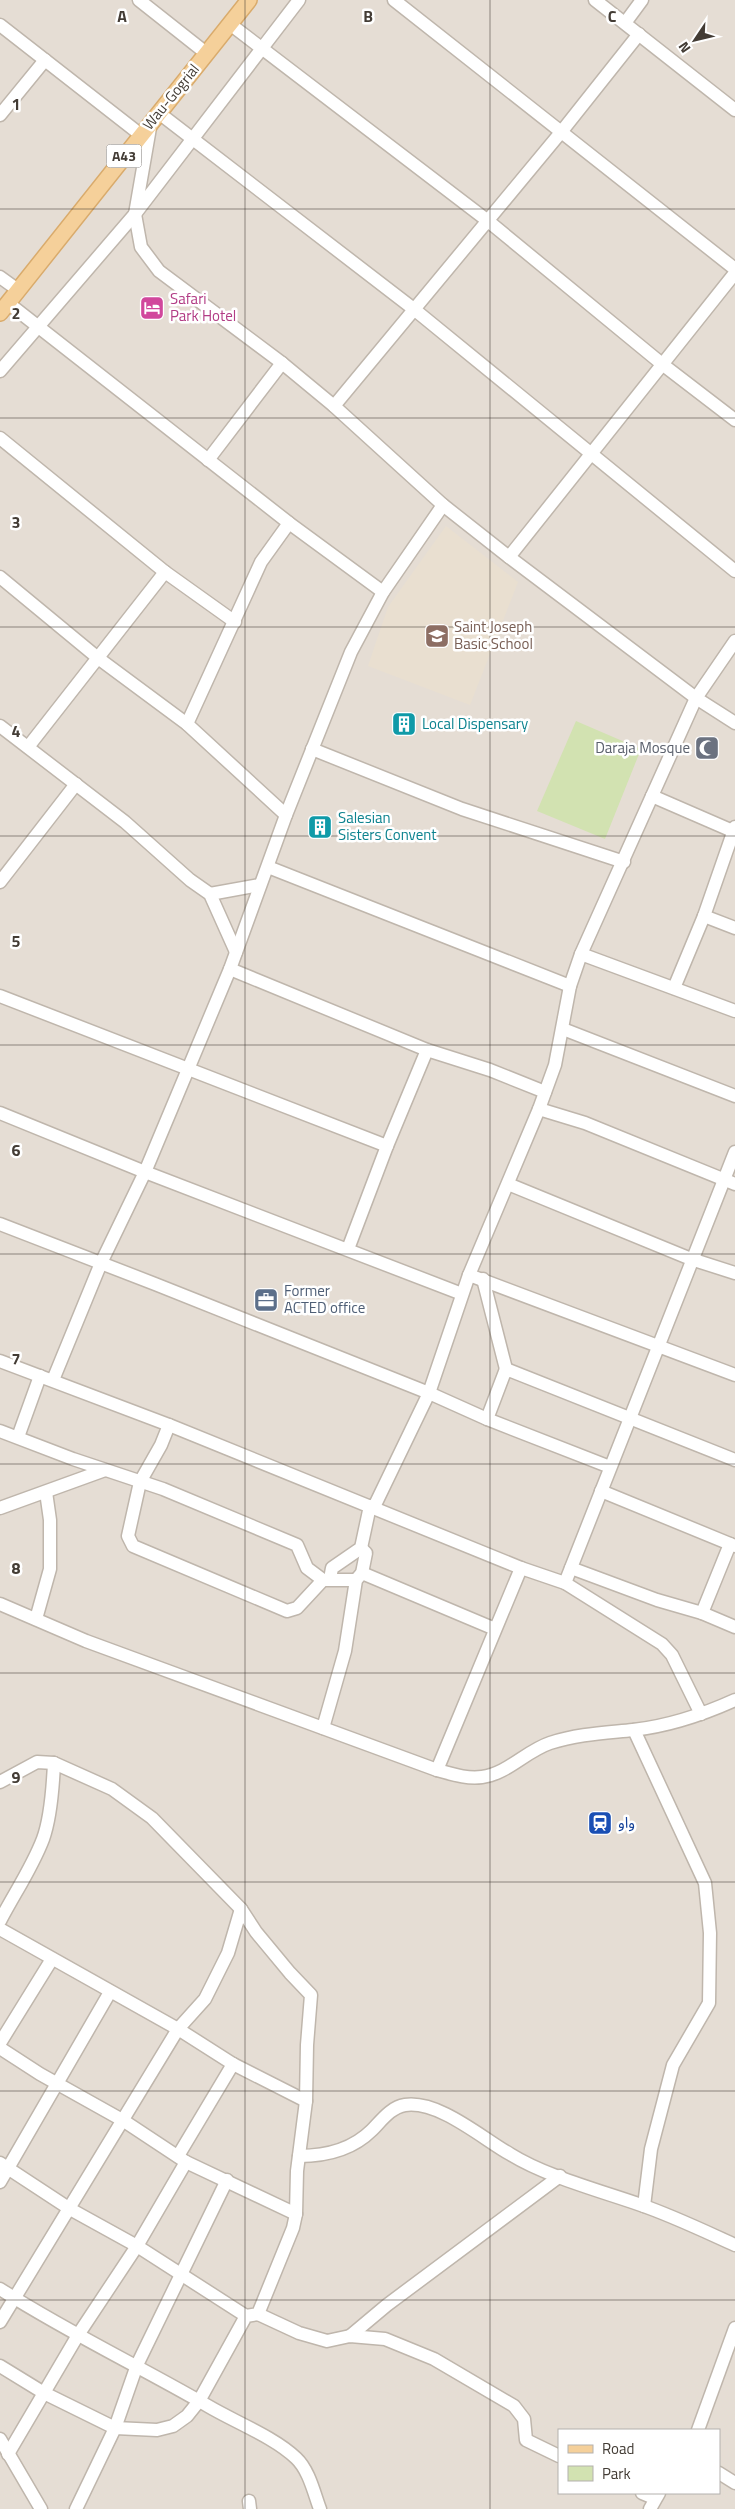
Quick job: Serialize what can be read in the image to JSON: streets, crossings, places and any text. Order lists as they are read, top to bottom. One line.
{"streets":{"main road":["Wau-Gogrial","A43"]},"places":{"hotel":["Safari Park Hotel"],"school or university":["Saint Joseph Basic School"],"building":["Local Dispensary","Salesian Sisters Convent"],"mosque":["Daraja Mosque"],"office":["Former ACTED office"],"station":["واو"]},"legend":["Road","Park"],"north":"bottom left","grid":{"columns":["A","B","C"],"rows":["1","2","3","4","5","6","7","8","9"]}}
